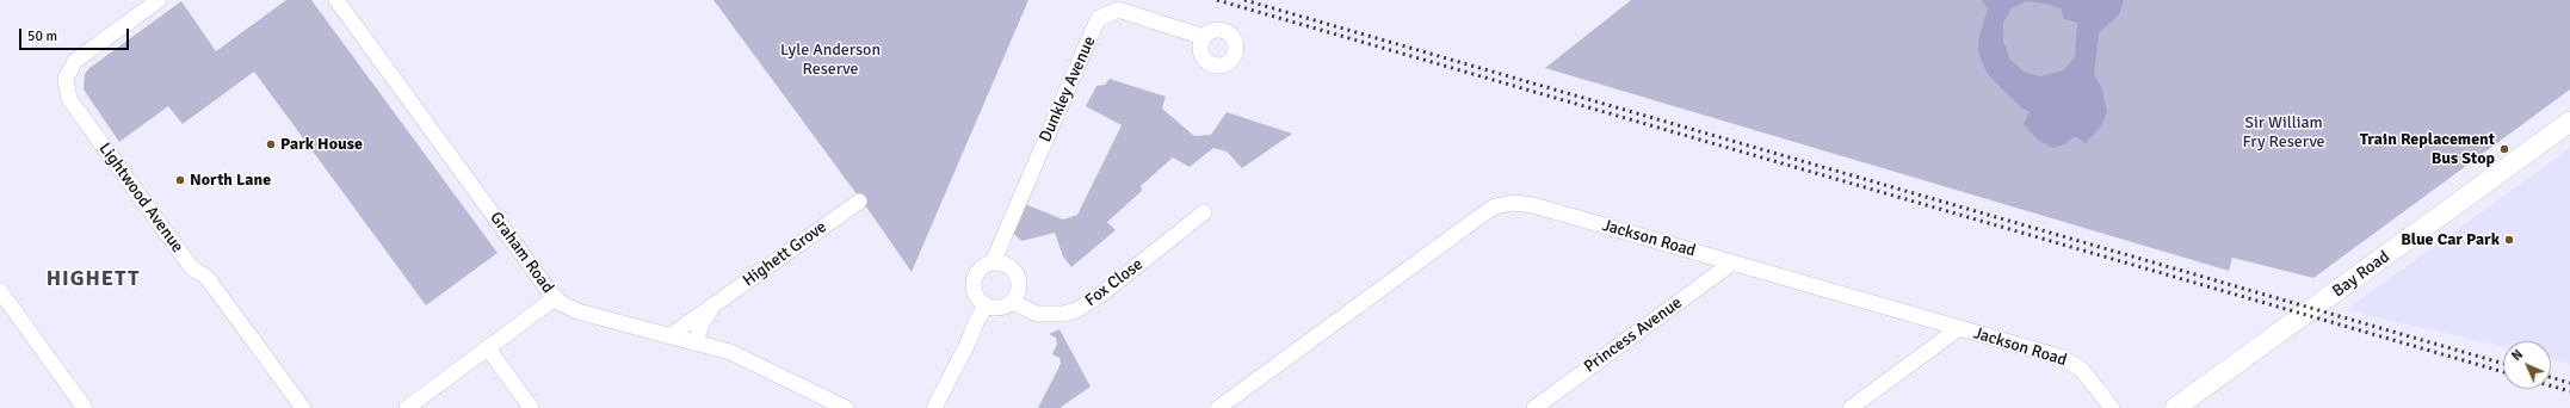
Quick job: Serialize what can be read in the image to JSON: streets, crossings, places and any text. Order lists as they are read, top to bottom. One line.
{"streets":{"main road":["Bay Road"],"street":["Dunkley Avenue","Lightwood Avenue","Jackson Road","Graham Road","Highett Grove","Fox Close","Princess Avenue"]},"crossings":[["Dunkley Avenue","Fox Close"],["Jackson Road","Princess Avenue"],["Graham Road","Highett Grove"]],"districts":["HIGHETT"],"parks":["Lyle Anderson Reserve","Sir William Fry Reserve"],"places":["Park House","Train Replacement Bus Stop","North Lane","Blue Car Park"],"scale_bar":"50 m","north":"top left"}
